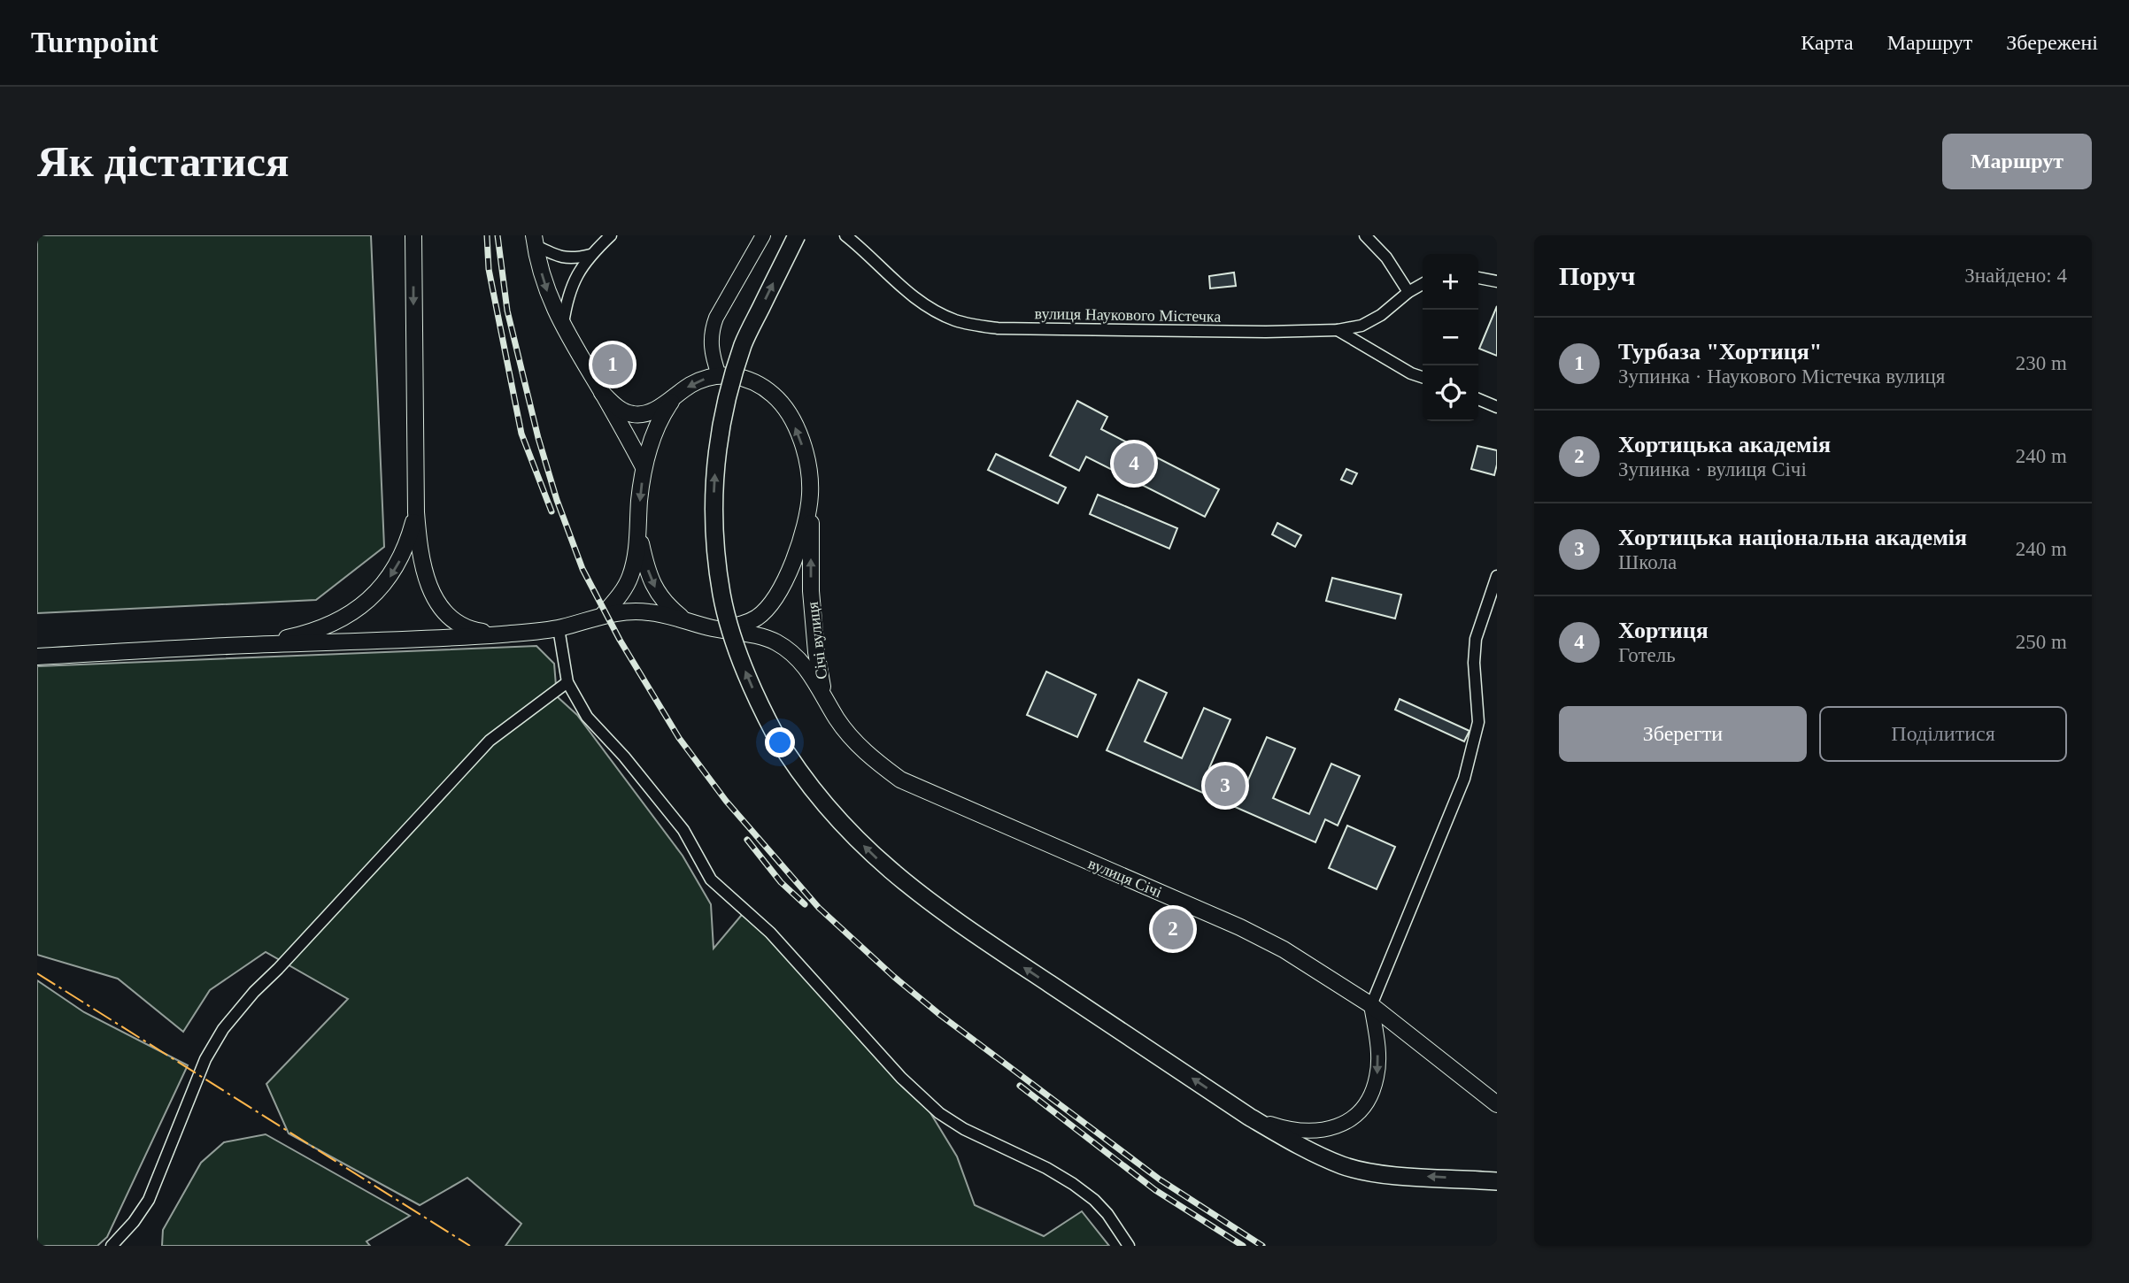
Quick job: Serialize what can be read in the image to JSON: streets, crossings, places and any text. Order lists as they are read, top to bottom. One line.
{"streets":{"main road":["Січі вулиця","вулиця Січі"],"street":["вулиця Наукового Містечка"]},"crossings":[["Січі вулиця","вулиця Січі"]],"one_way":["Січі вулиця"],"page":{"header":"Turnpoint","nav":["Карта","Маршрут","Збережені"],"buttons":["Маршрут",["Зберегти","Поділитися"]],"title":"Як дістатися","heading":["Поруч","Знайдено: 4"],"map_buttons":["+","−"],"list":[{"mark":"1","name":"Турбаза \"Хортиця\"","note":"Зупинка · Наукового Містечка вулиця","value":"230 m"},{"mark":"2","name":"Хортицька академія","note":"Зупинка · вулиця Січі","value":"240 m"},{"mark":"3","name":"Хортицька національна академія","note":"Школа","value":"240 m"},{"mark":"4","name":"Хортиця","note":"Готель","value":"250 m"}],"pins":["1","4","3","2"]}}
